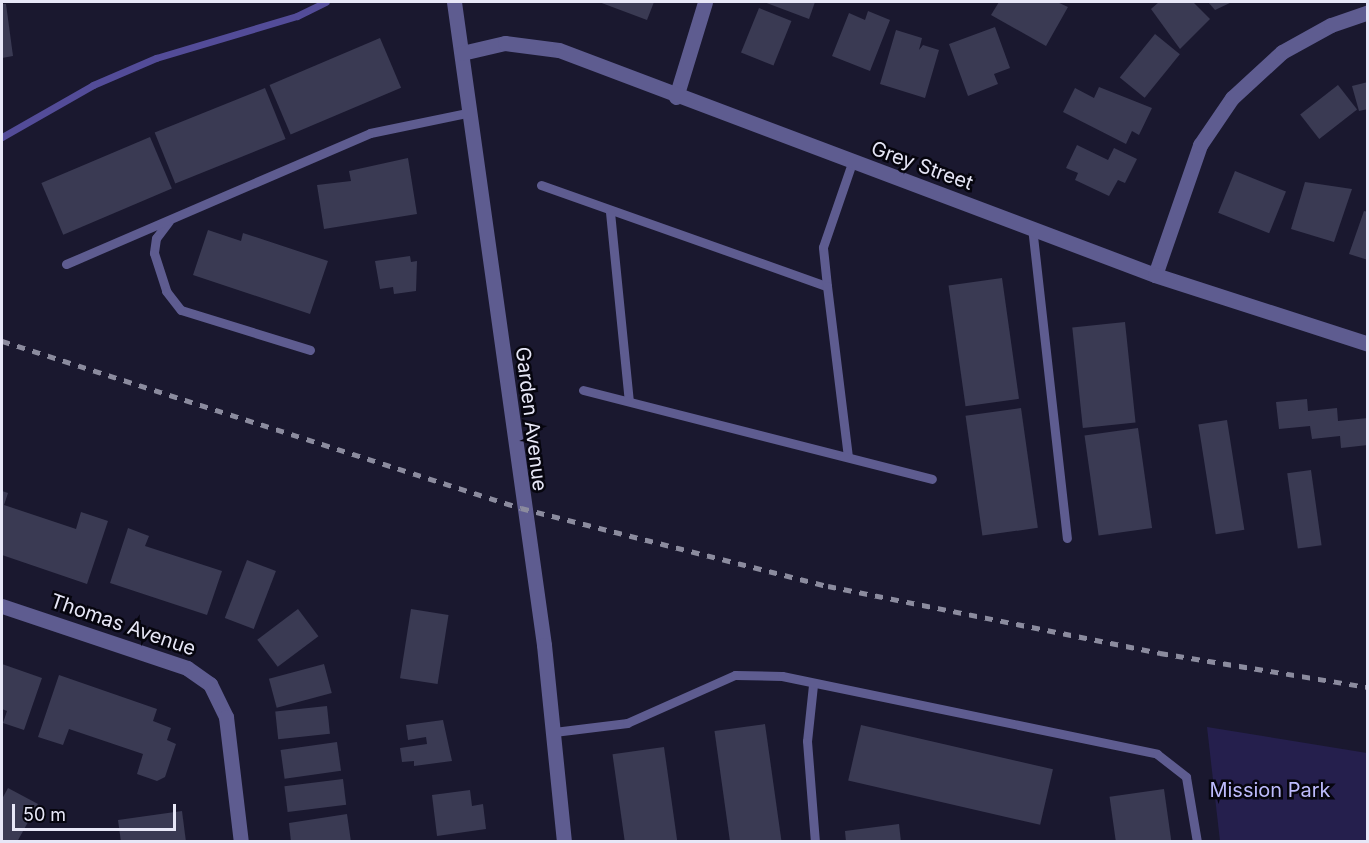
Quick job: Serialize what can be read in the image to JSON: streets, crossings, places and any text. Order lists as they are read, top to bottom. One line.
{"streets":{"street":["Grey Street","Garden Avenue","Thomas Avenue"]},"crossings":[["Grey Street","Garden Avenue"]],"parks":["Mission Park"],"scale_bar":"50 m"}
